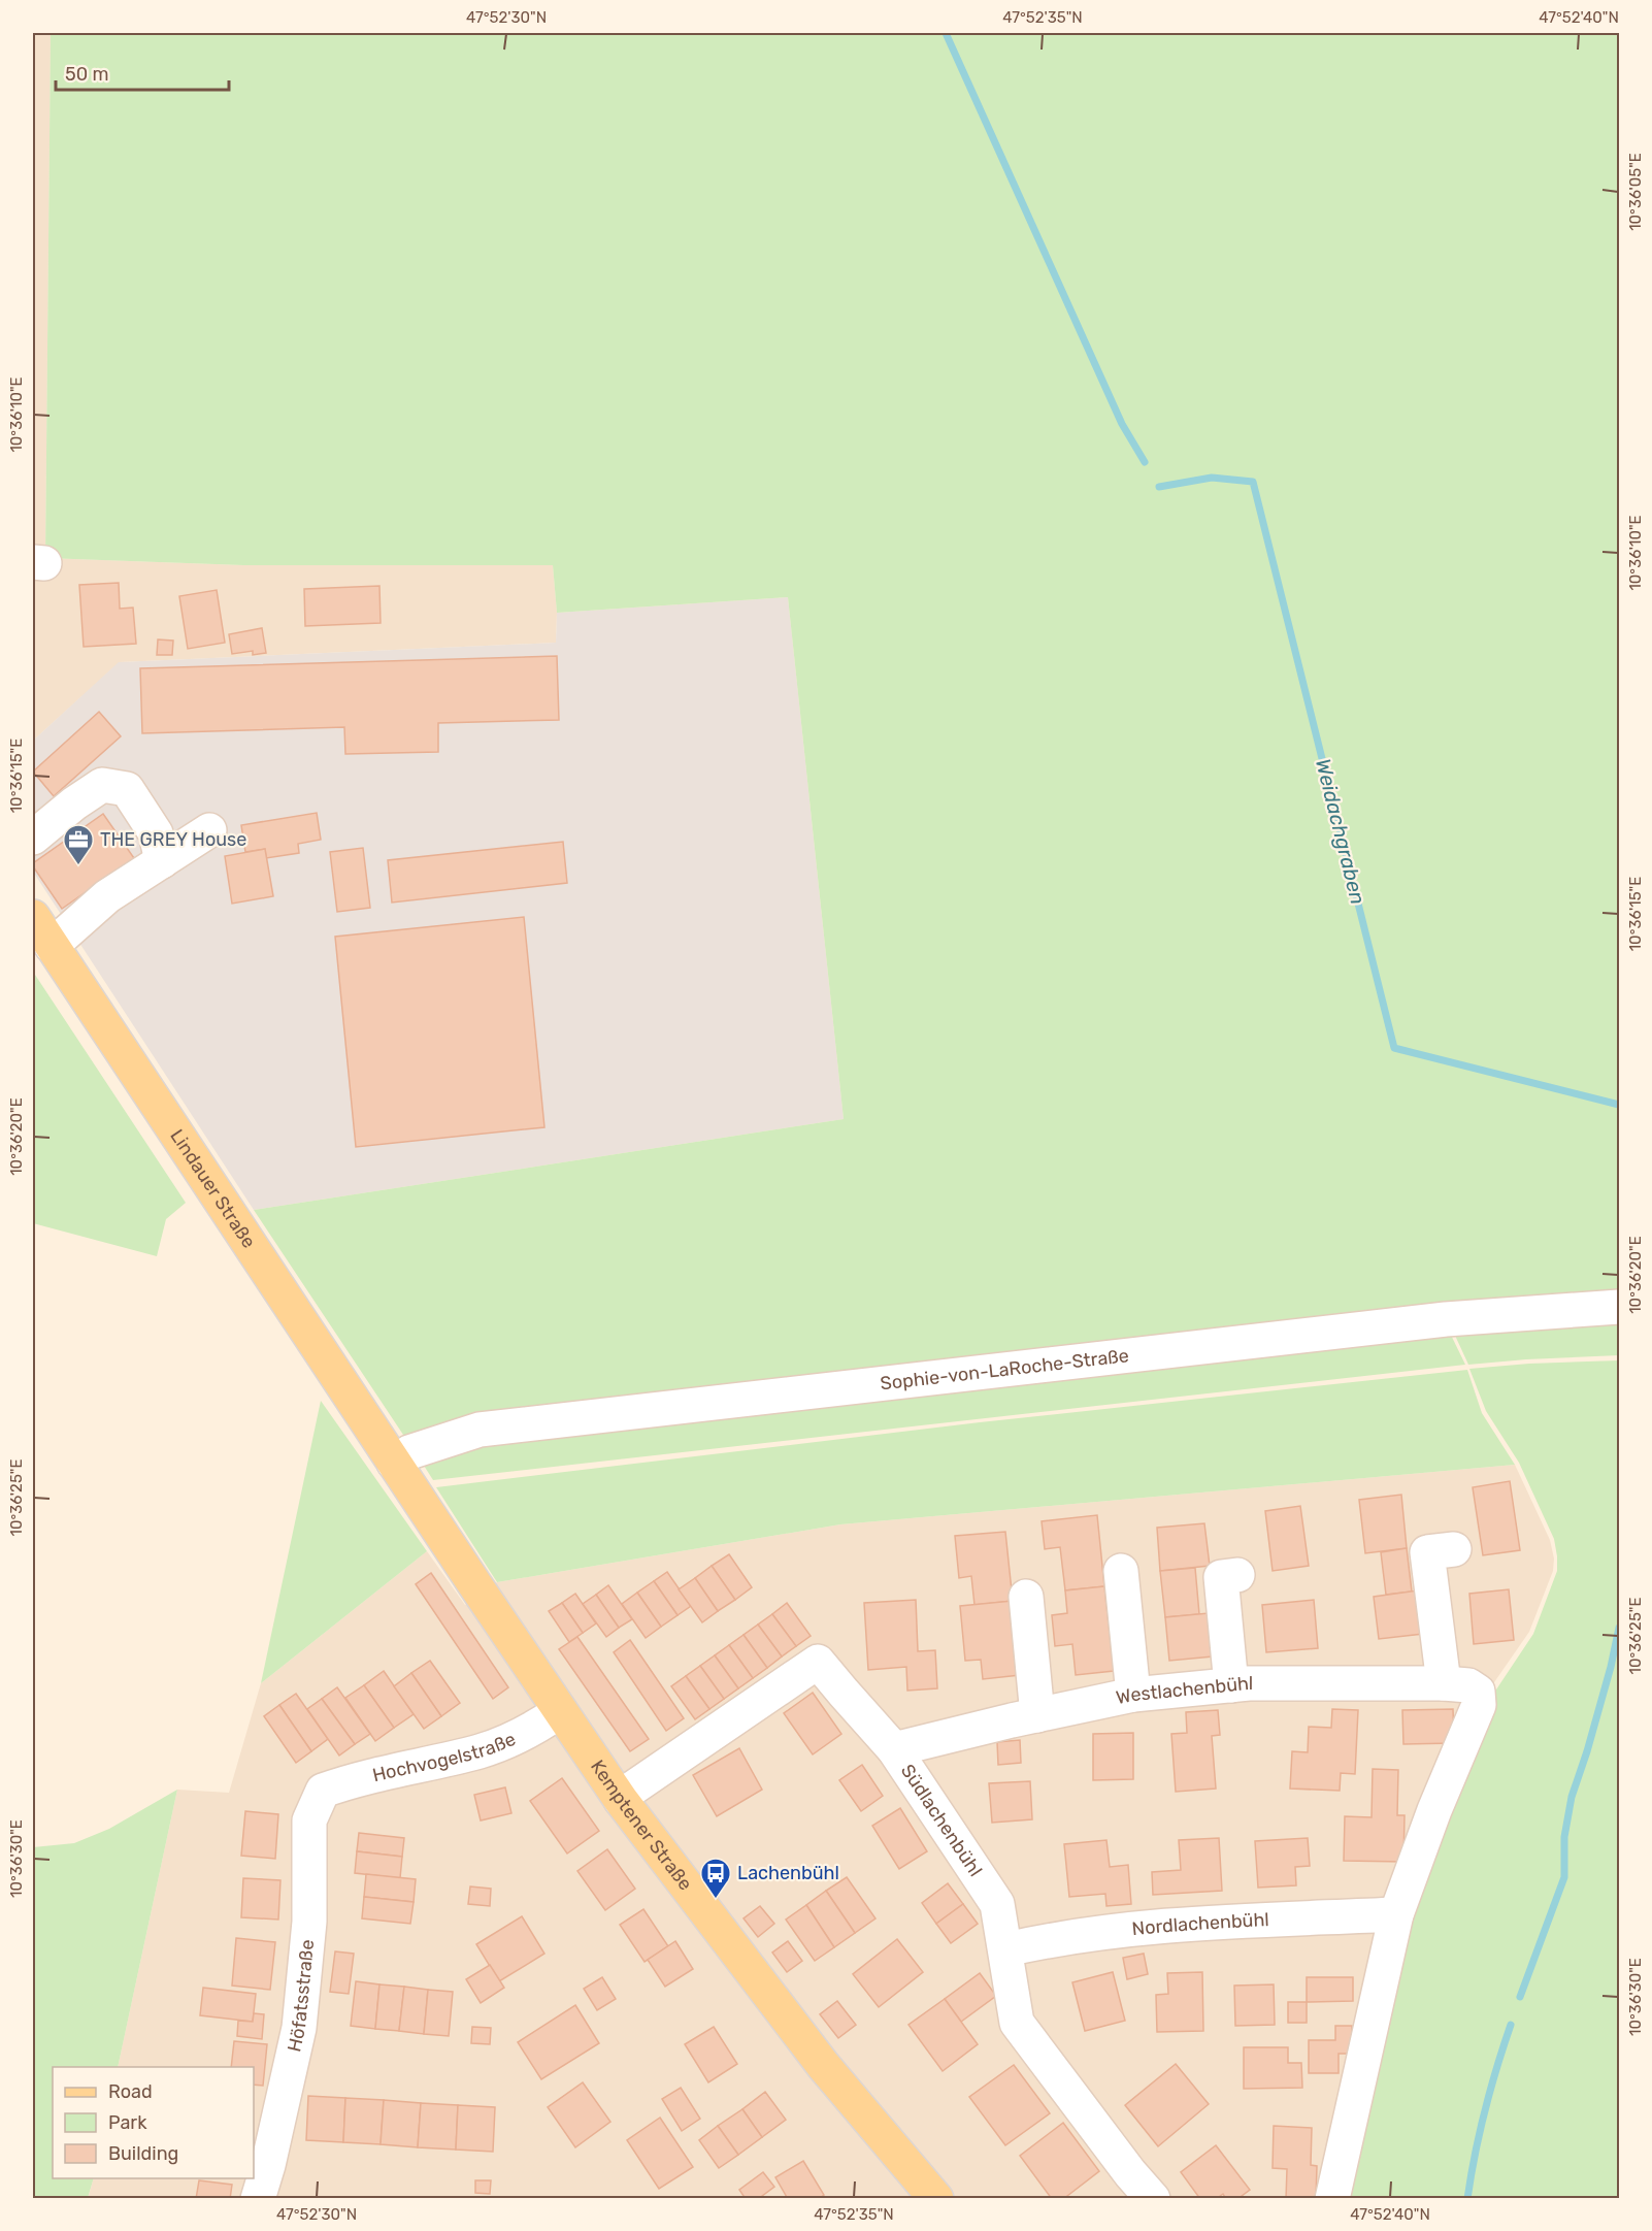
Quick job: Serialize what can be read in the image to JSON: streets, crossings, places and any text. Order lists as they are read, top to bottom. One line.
{"streets":{"main road":["Lindauer Straße","Kemptener Straße"],"street":["Sophie-von-LaRoche-Straße","Westlachenbühl","Hochvogelstraße","Südlachenbühl","Nordlachenbühl","Höfatsstraße"]},"crossings":[["Lindauer Straße","Sophie-von-LaRoche-Straße"],["Lindauer Straße","Kemptener Straße"],["Sophie-von-LaRoche-Straße","Kemptener Straße"],["Westlachenbühl","Südlachenbühl"],["Westlachenbühl","Nordlachenbühl"],["Hochvogelstraße","Kemptener Straße"],["Hochvogelstraße","Höfatsstraße"],["Südlachenbühl","Kemptener Straße"],["Südlachenbühl","Nordlachenbühl"]],"water":["Weidachgraben"],"places":{"office":["THE GREY House"],"bus stop":["Lachenbühl"]},"legend":["Road","Park","Building"],"scale_bar":"50 m","coordinates":["47°52'30\"N","47°52'35\"N","47°52'40\"N","10°36'05\"E","10°36'10\"E","10°36'15\"E","10°36'20\"E","10°36'25\"E","10°36'30\"E"]}
